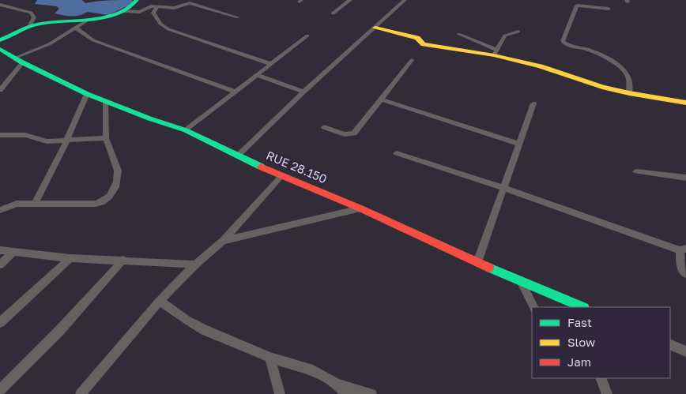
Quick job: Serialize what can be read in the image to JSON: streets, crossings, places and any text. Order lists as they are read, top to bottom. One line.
{"streets":{"street":["RUE 28.150"]},"legend":["Fast","Slow","Jam"]}
